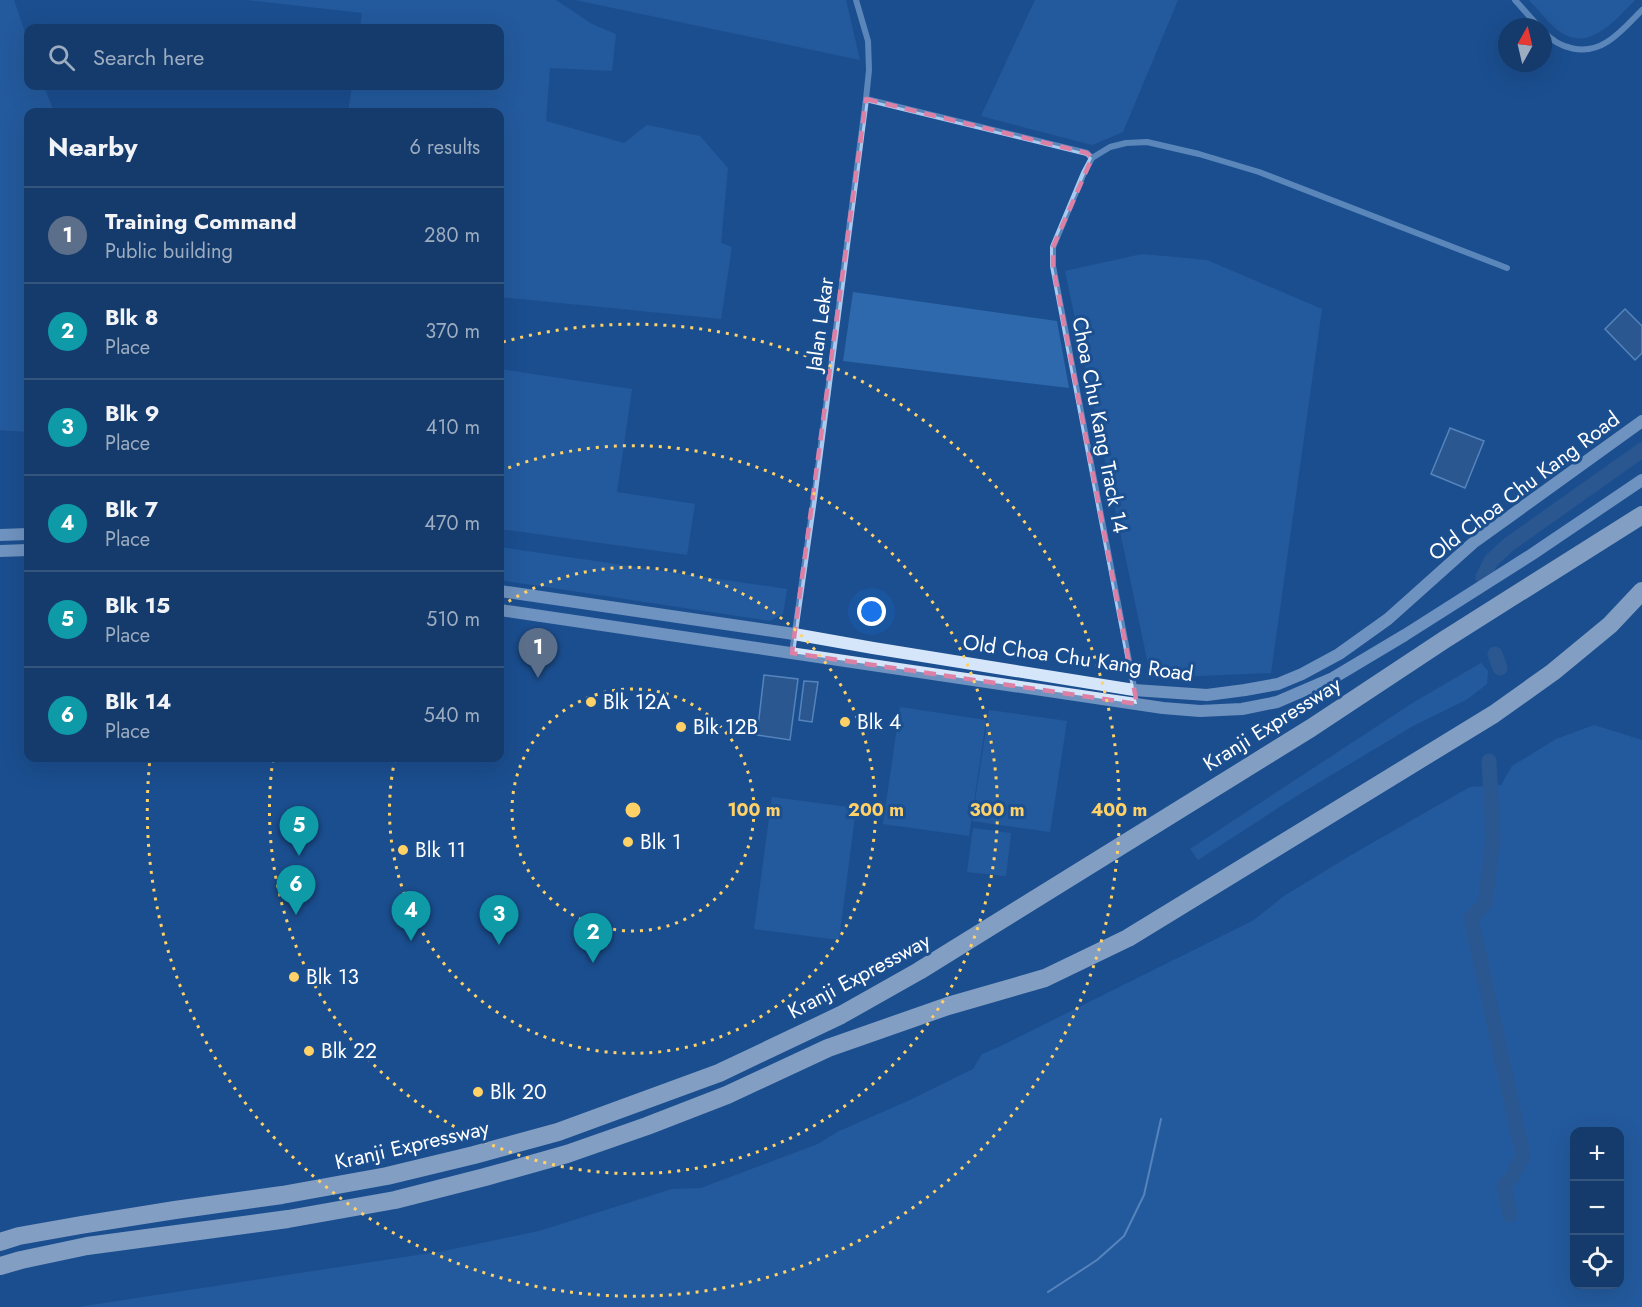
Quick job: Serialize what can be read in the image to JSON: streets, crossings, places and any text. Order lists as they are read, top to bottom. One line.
{"streets":{"highway":["Kranji Expressway"],"main road":["Old Choa Chu Kang Road"],"street":["Jalan Lekar","Choa Chu Kang Track 14"]},"crossings":[["Jalan Lekar","Old Choa Chu Kang Road"],["Choa Chu Kang Track 14","Old Choa Chu Kang Road"]],"places":["Blk 12A","Blk 4","Blk 12B","Blk 1","Blk 11","Blk 13","Blk 22","Blk 20"],"north":"top","page":{"search":"Search here","heading":["Nearby","6 results"],"list":[{"mark":"1","name":"Training Command","note":"Public building","value":"280 m"},{"mark":"2","name":"Blk 8","note":"Place","value":"370 m"},{"mark":"3","name":"Blk 9","note":"Place","value":"410 m"},{"mark":"4","name":"Blk 7","note":"Place","value":"470 m"},{"mark":"5","name":"Blk 15","note":"Place","value":"510 m"},{"mark":"6","name":"Blk 14","note":"Place","value":"540 m"}],"pins":["1","5","6","4","3","2"],"map_buttons":["+","−"]},"rings":["100 m","200 m","300 m","400 m"]}
